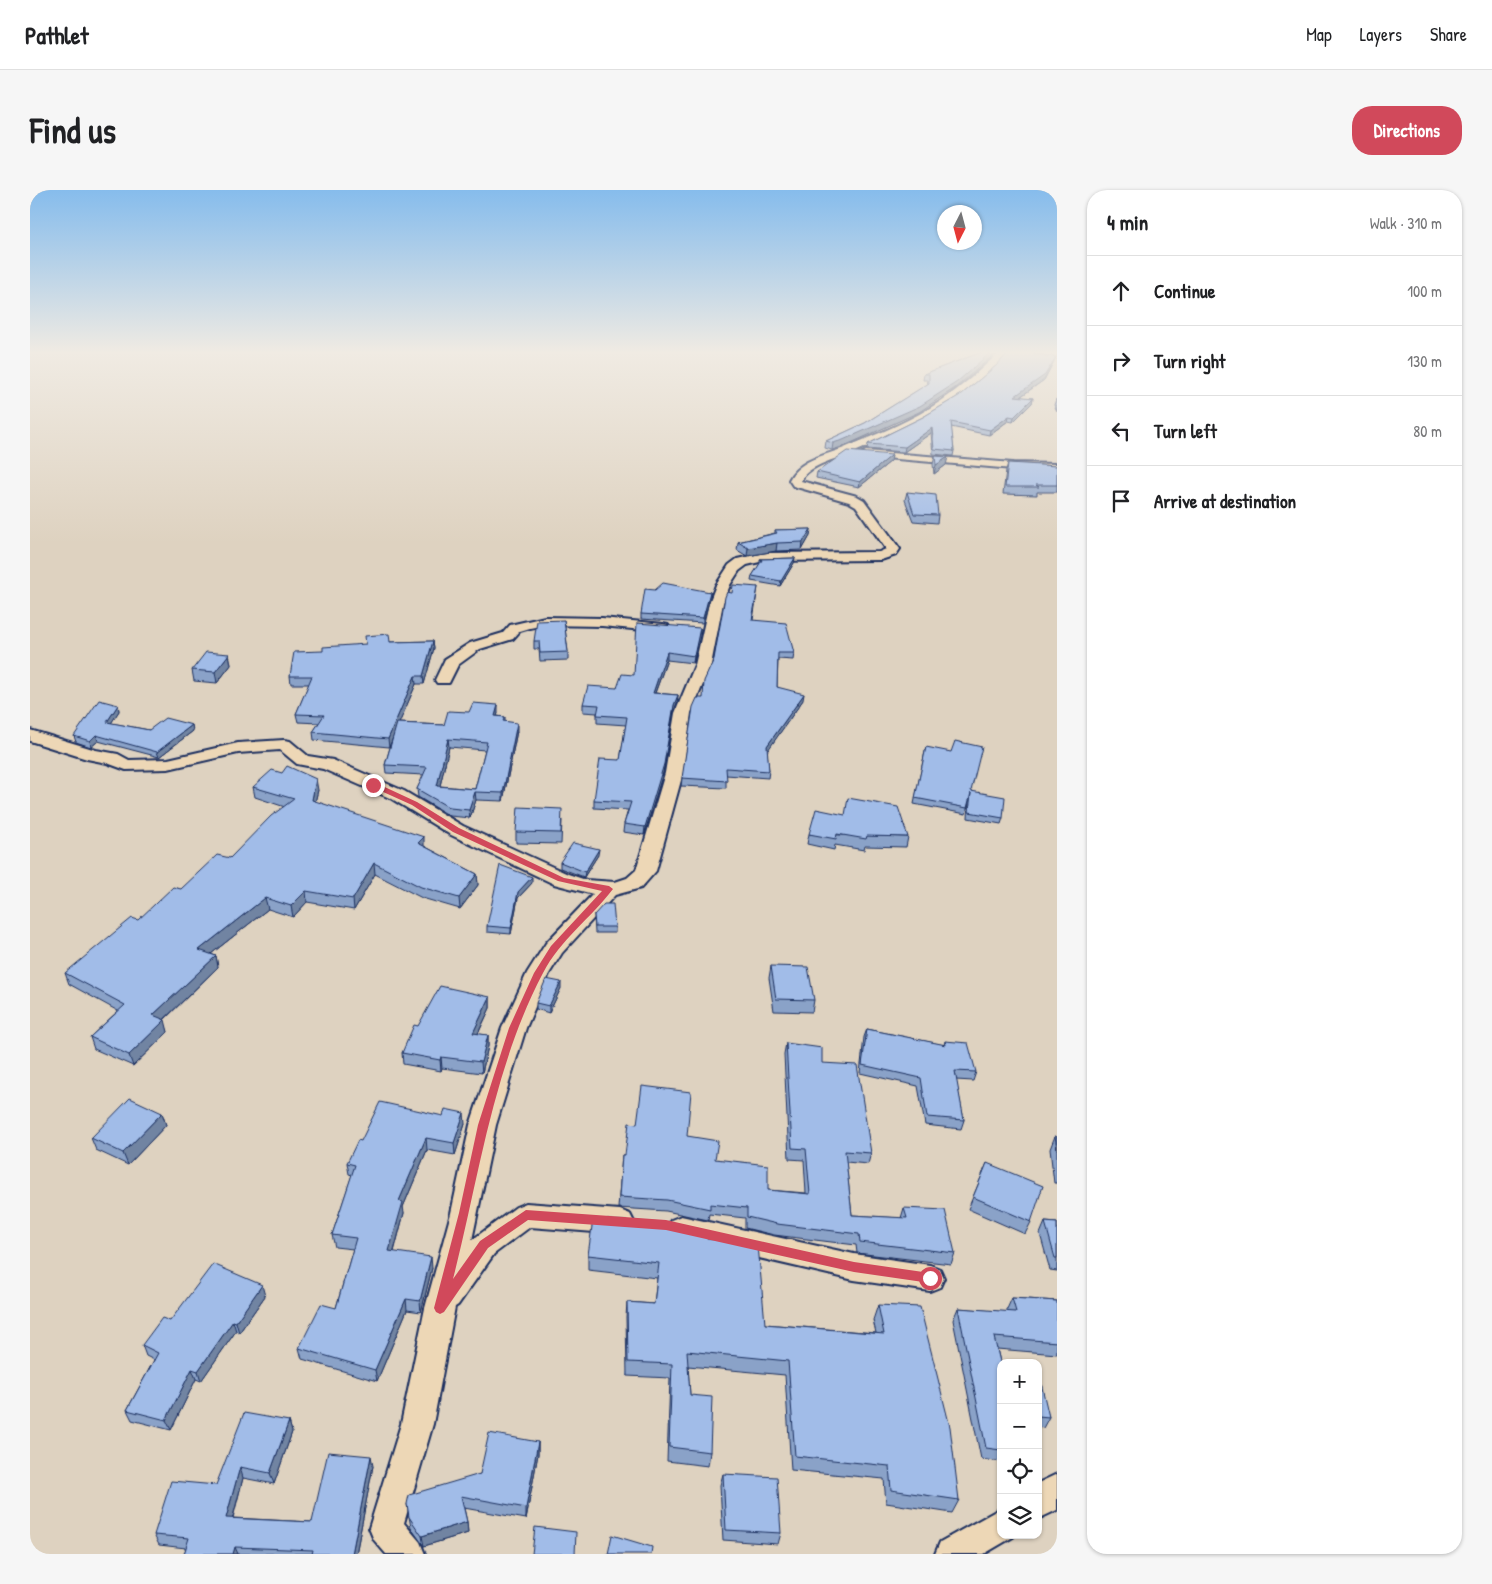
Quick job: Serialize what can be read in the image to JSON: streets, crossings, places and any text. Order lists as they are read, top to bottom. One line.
{"north":"bottom","page":{"header":"Pathlet","nav":["Map","Layers","Share"],"buttons":"Directions","title":"Find us","heading":["4 min","Walk · 310 m"],"list":[["Continue","100 m"],["Turn right","130 m"],["Turn left","80 m"],"Arrive at destination"],"map_buttons":["+","−"]}}
